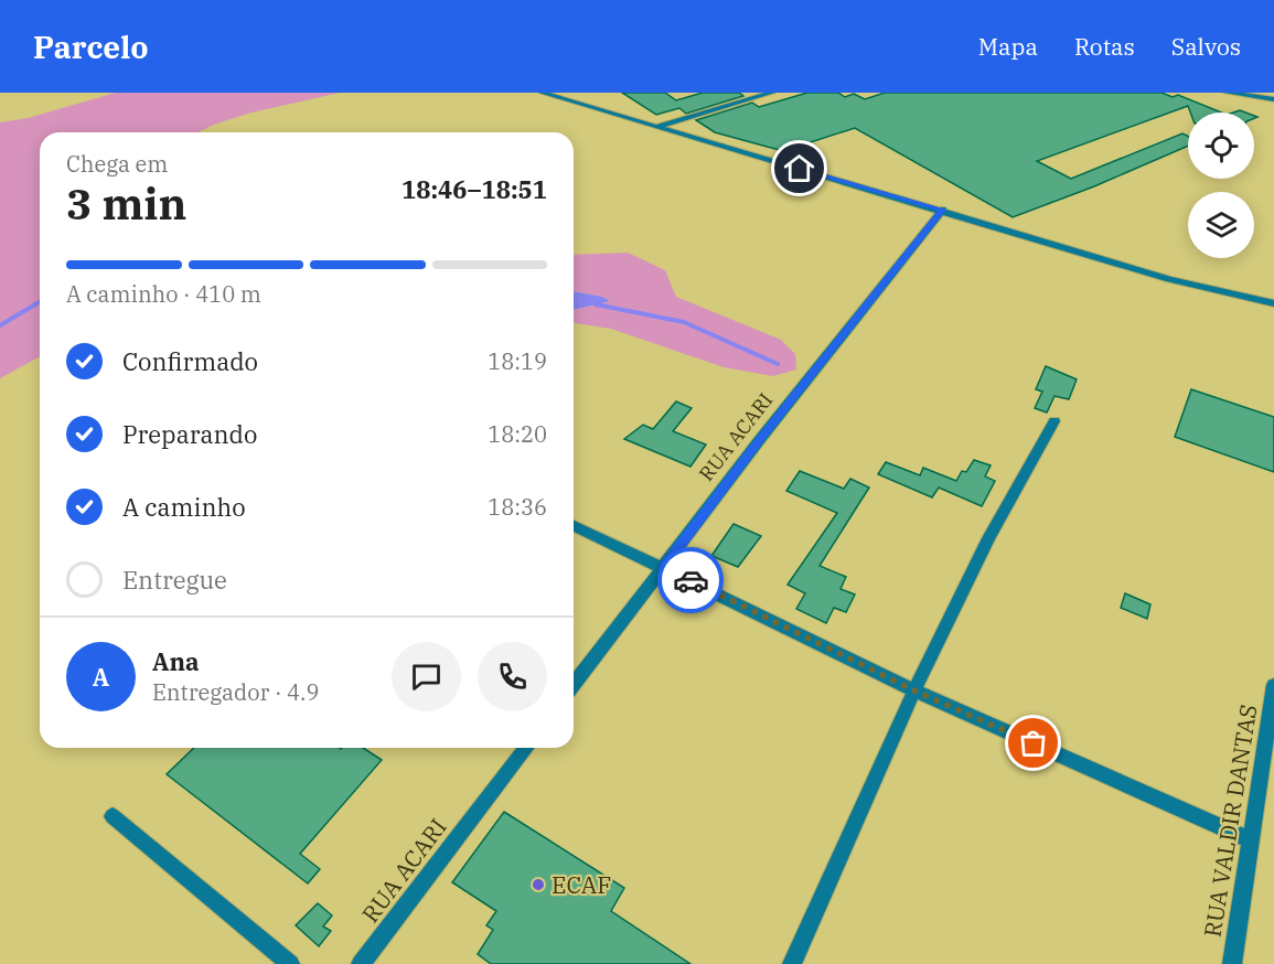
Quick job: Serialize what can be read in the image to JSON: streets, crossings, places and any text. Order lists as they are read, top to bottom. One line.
{"streets":{"street":["RUA ACARI","RUA VALDIR DANTAS"]},"places":["ECAF"],"page":{"header":"Parcelo","nav":["Mapa","Rotas","Salvos"],"heading":["3 min","Chega em","18:46–18:51"],"panel":["Ana","Entregador · 4.9"],"bar":"A caminho · 410 m","list":[["Confirmado","18:19"],["Preparando","18:20"],["A caminho","18:36"],"Entregue"],"round":"A"}}
